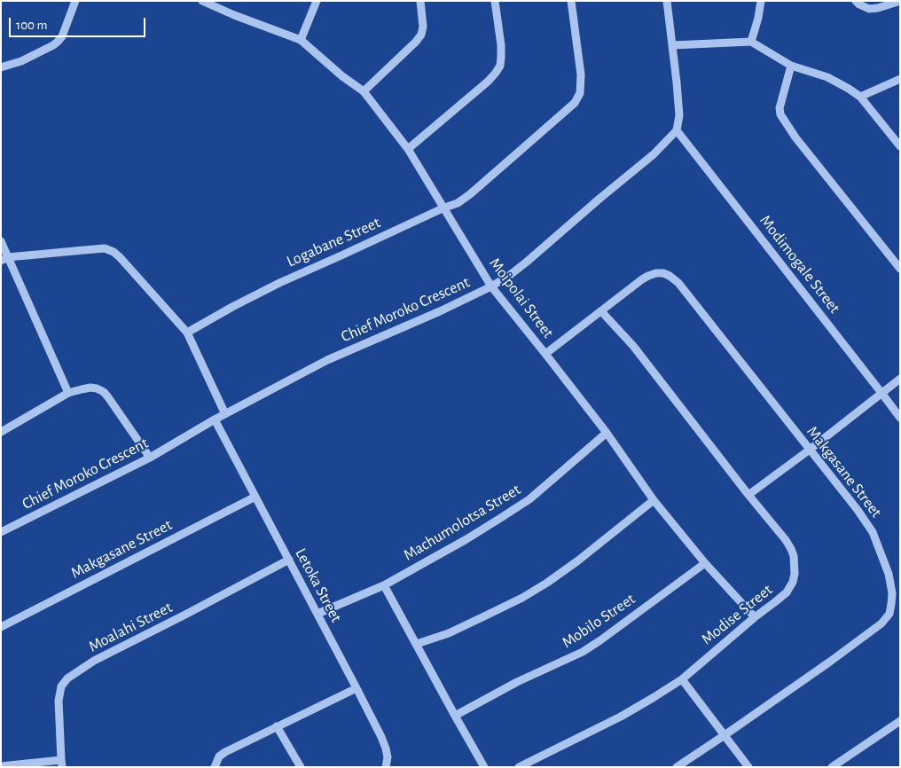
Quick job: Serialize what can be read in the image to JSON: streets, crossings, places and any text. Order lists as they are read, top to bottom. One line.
{"streets":{"street":["Logabane Street","Modimogale Street","Moipolai Street","Chief Moroko Crescent","Makgasane Street","Machumolotsa Street","Letoka Street","Modise Street","Mobilo Street","Moalahi Street"]},"crossings":[["Logabane Street","Moipolai Street"],["Modimogale Street","Chief Moroko Crescent"],["Moipolai Street","Chief Moroko Crescent"],["Moipolai Street","Makgasane Street"],["Moipolai Street","Machumolotsa Street"],["Moipolai Street","Modise Street"],["Moipolai Street","Mobilo Street"],["Chief Moroko Crescent","Letoka Street"],["Makgasane Street","Letoka Street"],["Makgasane Street","Modise Street"],["Machumolotsa Street","Letoka Street"],["Letoka Street","Moalahi Street"]],"scale_bar":"100 m"}
